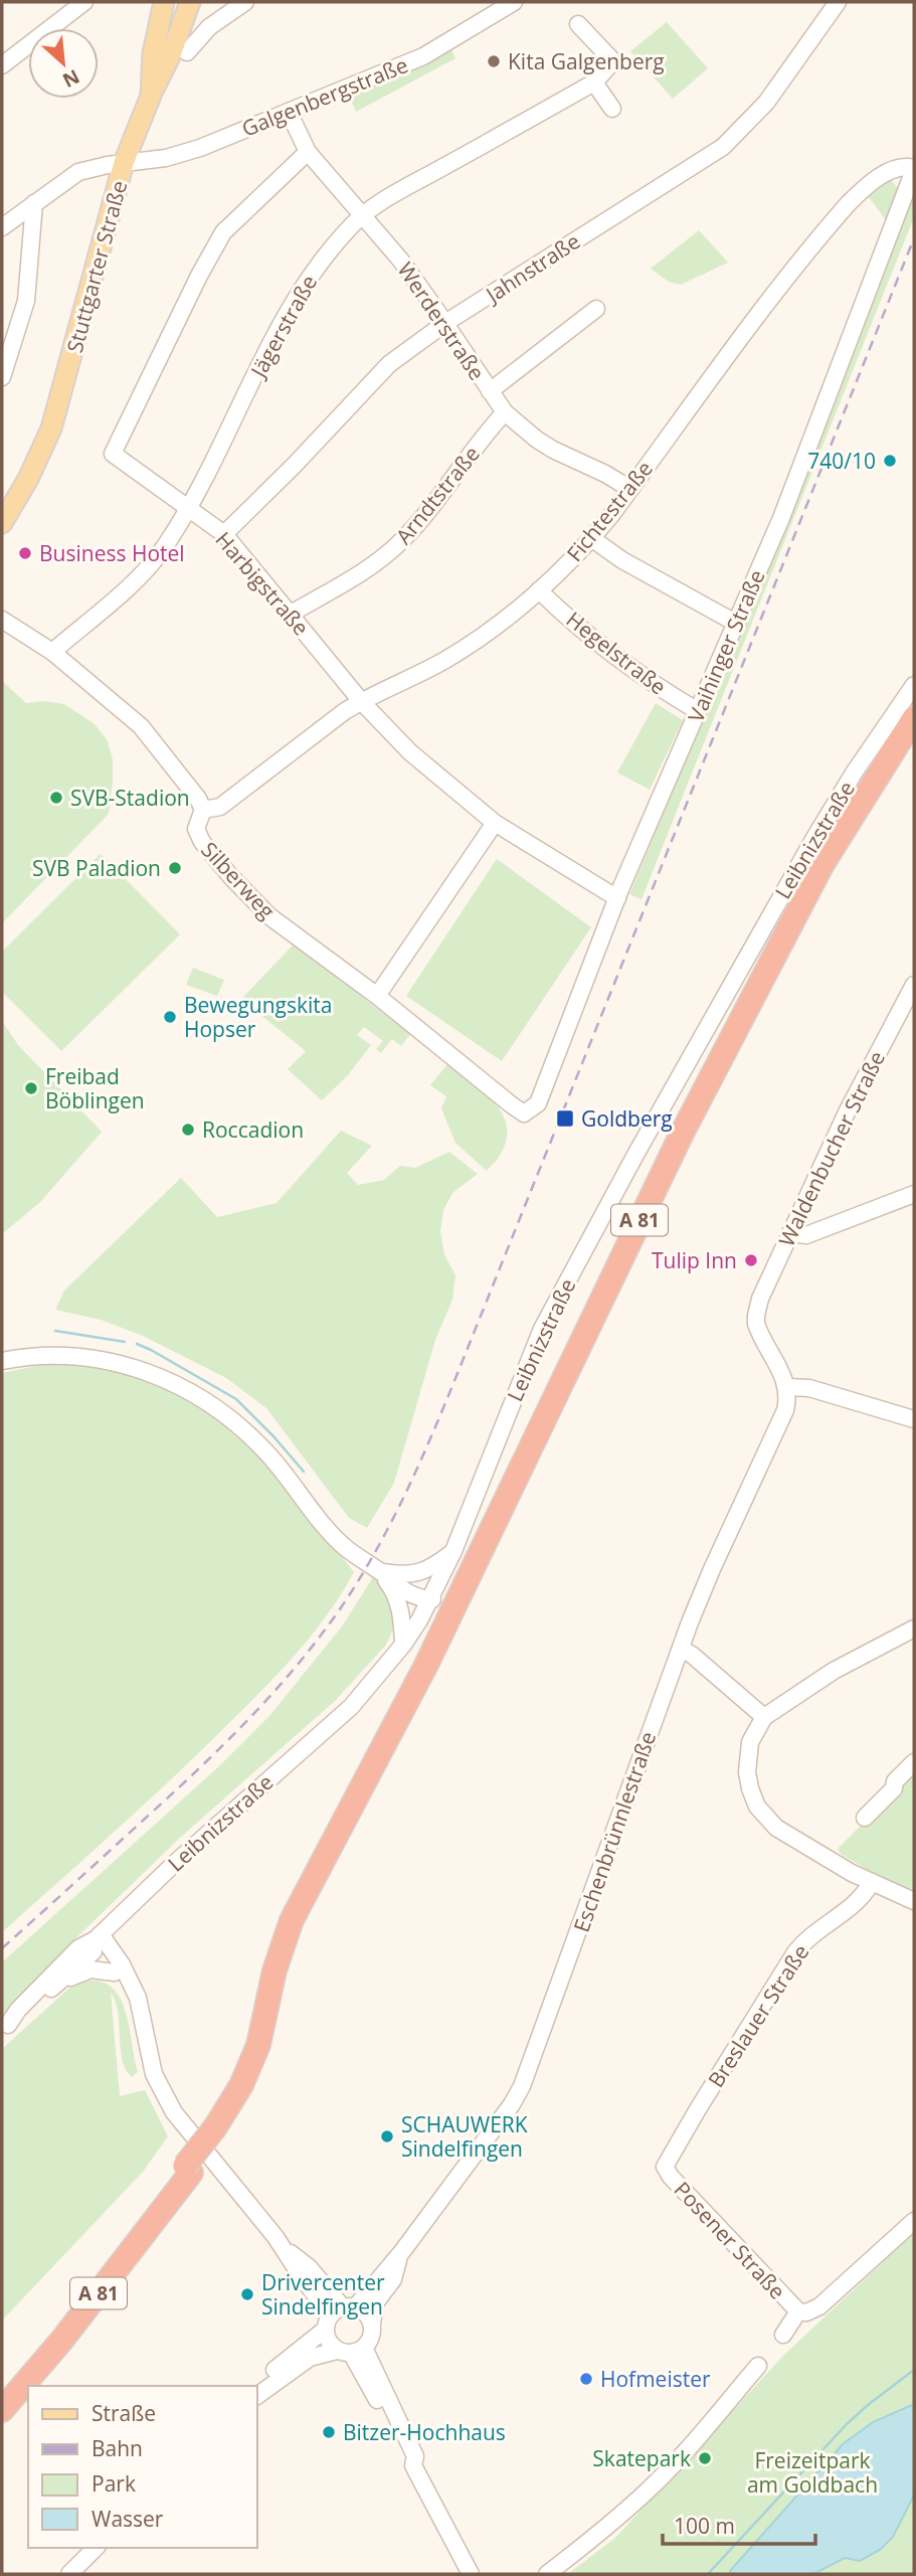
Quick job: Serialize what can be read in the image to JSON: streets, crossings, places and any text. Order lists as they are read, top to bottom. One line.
{"streets":{"highway":["A 81"],"main road":["Stuttgarter Straße"],"street":["Galgenbergstraße","Jahnstraße","Werderstraße","Jägerstraße","Arndtstraße","Fichtestraße","Harbigstraße","Vaihinger Straße","Hegelstraße","Leibnizstraße","Silberweg","Waldenbucher Straße","Eschenbrünnlestraße","Breslauer Straße","Posener Straße"]},"crossings":[["Galgenbergstraße","Stuttgarter Straße"],["Galgenbergstraße","Werderstraße"],["Jahnstraße","Werderstraße"],["Jahnstraße","Harbigstraße"],["Werderstraße","Jägerstraße"],["Werderstraße","Arndtstraße"],["Werderstraße","Fichtestraße"],["Werderstraße","Harbigstraße"],["Jägerstraße","Harbigstraße"],["Jägerstraße","Silberweg"],["Arndtstraße","Harbigstraße"],["Fichtestraße","Harbigstraße"],["Fichtestraße","Vaihinger Straße"],["Fichtestraße","Hegelstraße"],["Fichtestraße","Silberweg"],["Harbigstraße","Vaihinger Straße"],["Vaihinger Straße","Hegelstraße"],["Vaihinger Straße","Silberweg"],["Waldenbucher Straße","Eschenbrünnlestraße"],["Breslauer Straße","Posener Straße"]],"parks":["Freizeitpark am Goldbach"],"places":{"other":["Kita Galgenberg","740/10","Business Hotel","SVB-Stadion","SVB Paladion","Bewegungskita Hopser","Freibad Böblingen","Roccadion","Tulip Inn","SCHAUWERK Sindelfingen","Drivercenter Sindelfingen","Hofmeister","Bitzer-Hochhaus","Skatepark"],"transit":["Goldberg"]},"legend":["Straße","Bahn","Park","Wasser"],"scale_bar":"100 m","north":"bottom right"}
